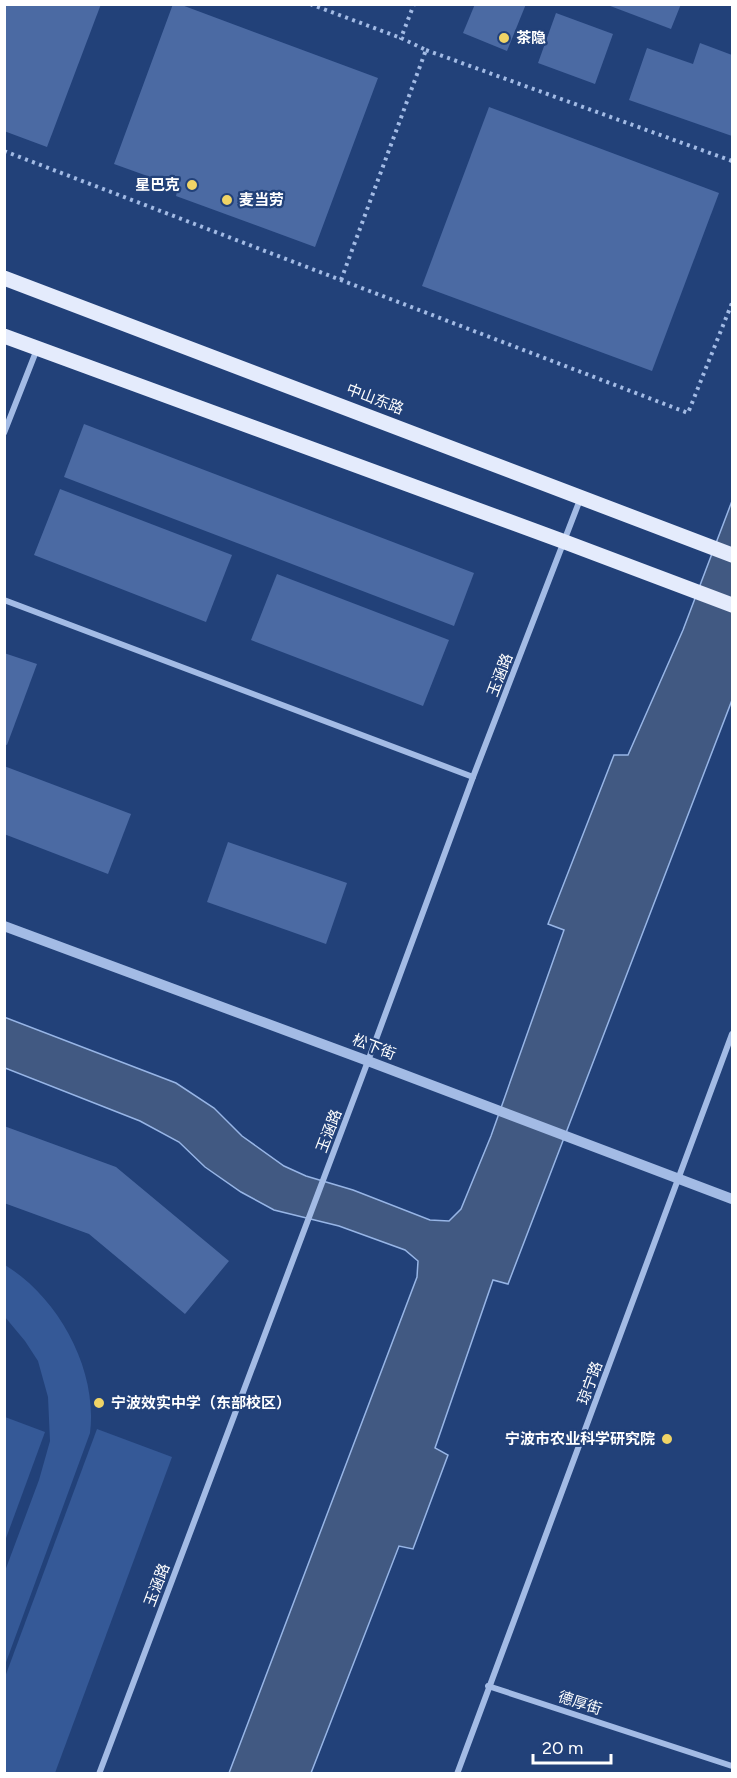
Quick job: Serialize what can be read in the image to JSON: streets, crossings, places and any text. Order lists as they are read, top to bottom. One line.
{"streets":{"main road":["中山东路"],"street":["玉涵路","松下街","琼宁路","德厚街"]},"crossings":[["中山东路","玉涵路"],["玉涵路","松下街"],["松下街","琼宁路"],["琼宁路","德厚街"]],"places":["茶隐","星巴克","麦当劳","宁波效实中学（东部校区）","宁波市农业科学研究院"],"scale_bar":"20 m"}
